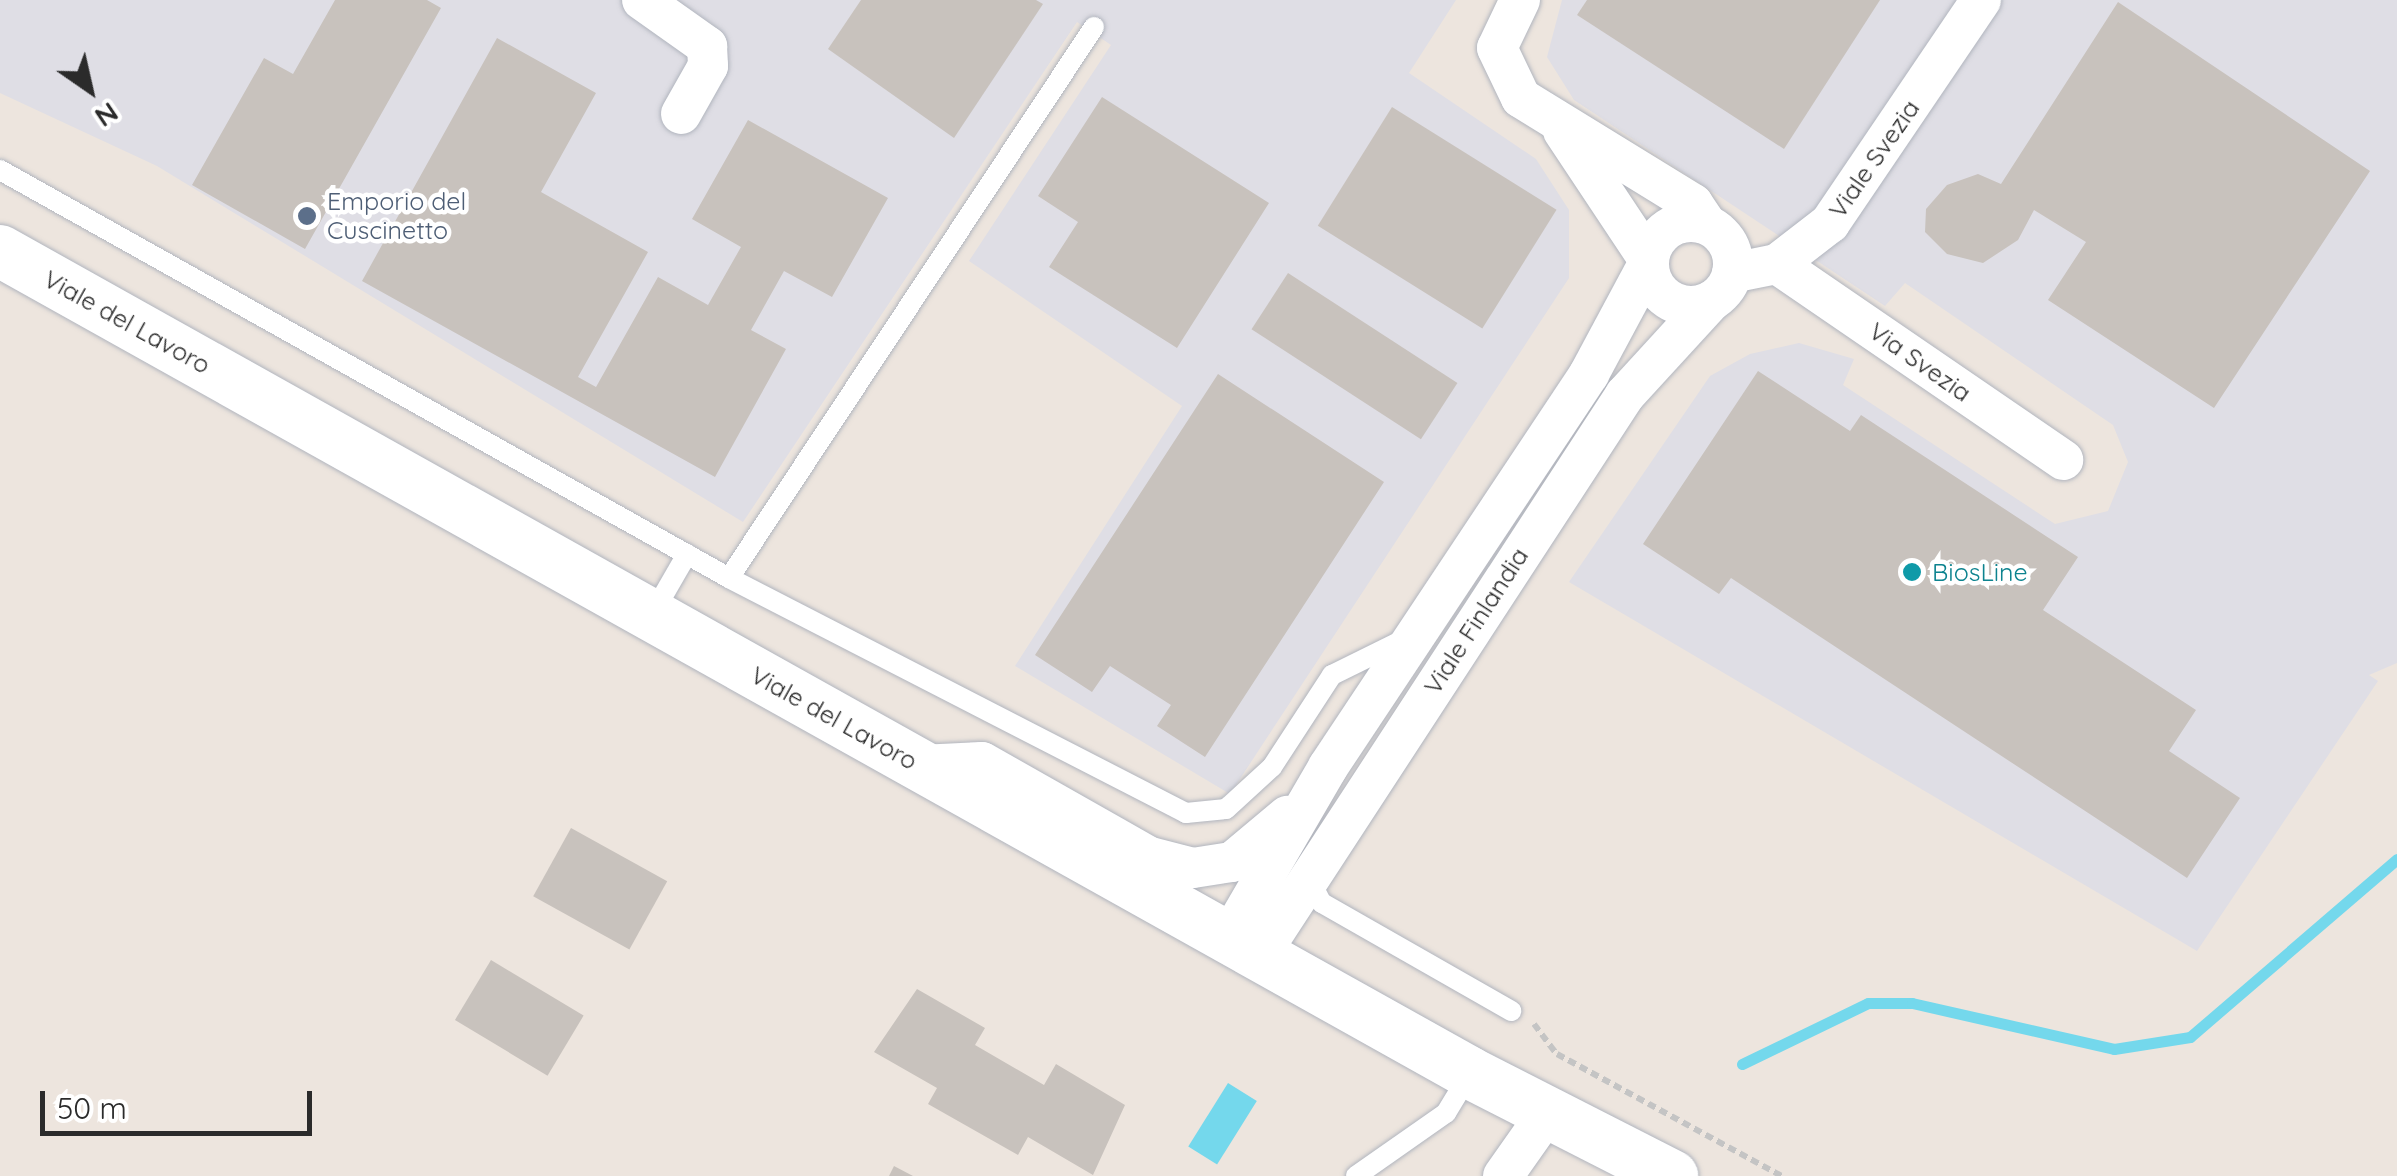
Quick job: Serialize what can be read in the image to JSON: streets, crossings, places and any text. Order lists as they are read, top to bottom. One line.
{"streets":{"street":["Viale Svezia","Viale del Lavoro","Via Svezia","Viale Finlandia"]},"crossings":[["Viale Svezia","Via Svezia"],["Viale Svezia","Viale Finlandia"],["Viale del Lavoro","Viale Finlandia"]],"places":["Emporio del Cuscinetto","BiosLine"],"scale_bar":"50 m","north":"bottom right"}
